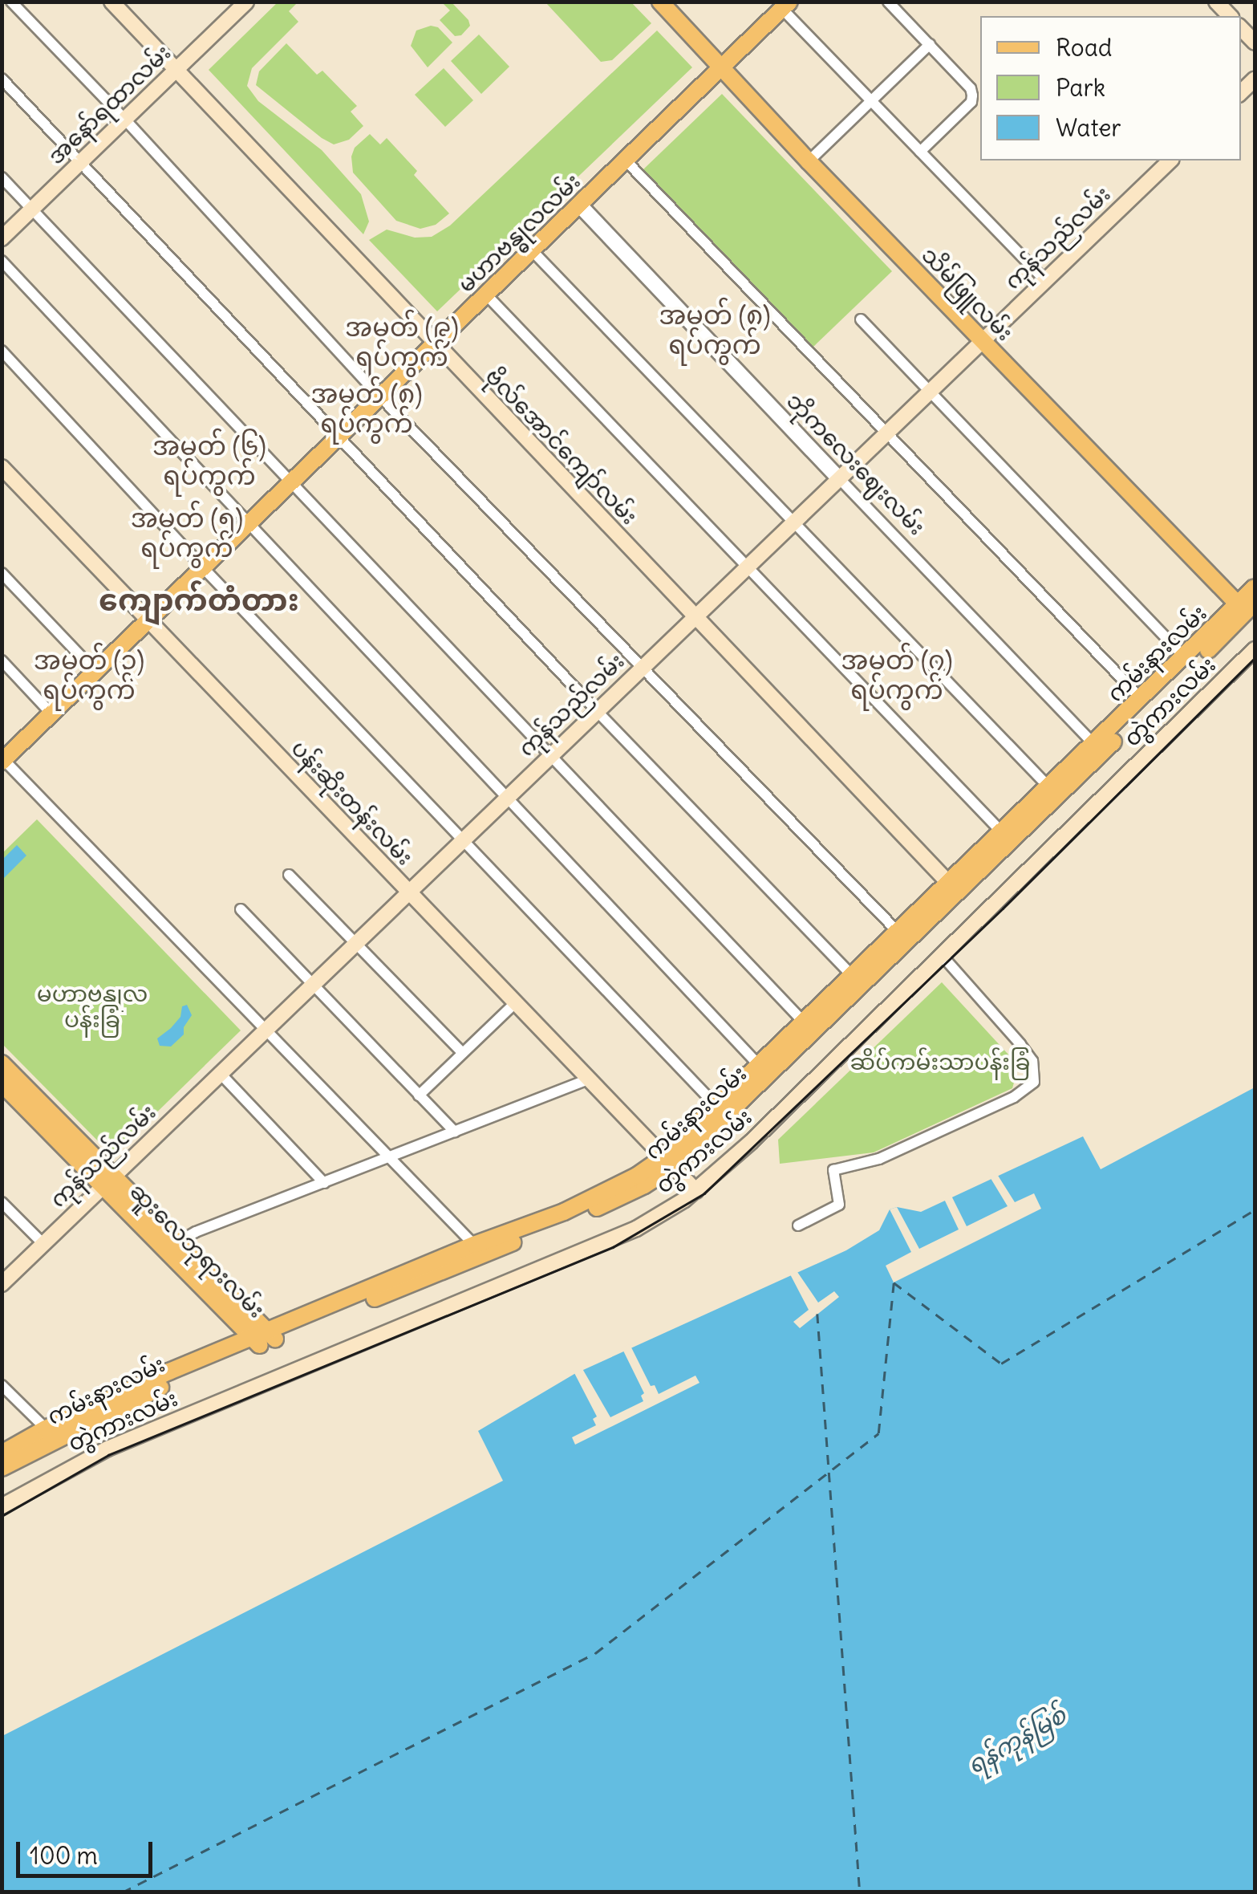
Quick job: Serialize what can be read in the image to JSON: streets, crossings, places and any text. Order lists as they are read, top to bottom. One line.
{"streets":{"main road":["အနော်ရထာလမ်း","မဟာဗန္ဓုလလမ်း","ကုန်သည်လမ်း","သိမ်ဖြူလမ်း","ဗိုလ်အောင်ကျော်လမ်း","ကမ်းနားလမ်း","တွဲကားလမ်း","ပန်းဆိုးတန်းလမ်း","ဆူးလေဘုရားလမ်း"],"street":["ဘိုကလေးဈေးလမ်း"]},"crossings":[["အနော်ရထာလမ်း","ဗိုလ်အောင်ကျော်လမ်း"],["မဟာဗန္ဓုလလမ်း","သိမ်ဖြူလမ်း"],["မဟာဗန္ဓုလလမ်း","ဗိုလ်အောင်ကျော်လမ်း"],["မဟာဗန္ဓုလလမ်း","ဘိုကလေးဈေးလမ်း"],["မဟာဗန္ဓုလလမ်း","ပန်းဆိုးတန်းလမ်း"],["ကုန်သည်လမ်း","သိမ်ဖြူလမ်း"],["ကုန်သည်လမ်း","ဗိုလ်အောင်ကျော်လမ်း"],["ကုန်သည်လမ်း","ဘိုကလေးဈေးလမ်း"],["ကုန်သည်လမ်း","ပန်းဆိုးတန်းလမ်း"],["ကုန်သည်လမ်း","ဆူးလေဘုရားလမ်း"],["သိမ်ဖြူလမ်း","ကမ်းနားလမ်း"],["ဗိုလ်အောင်ကျော်လမ်း","ကမ်းနားလမ်း"],["ဘိုကလေးဈေးလမ်း","ကမ်းနားလမ်း"],["ကမ်းနားလမ်း","ပန်းဆိုးတန်းလမ်း"],["ကမ်းနားလမ်း","ဆူးလေဘုရားလမ်း"],["တွဲကားလမ်း","ပန်းဆိုးတန်းလမ်း"]],"districts":["အမှတ် (၈) ရပ်ကွက်","အမှတ် (၉) ရပ်ကွက်","အမှတ် (၈) ရပ်ကွက်","အမှတ် (၆) ရပ်ကွက်","အမှတ် (၅) ရပ်ကွက်","ကျောက်တံတား","အမှတ် (၃) ရပ်ကွက်","အမှတ် (၇) ရပ်ကွက်"],"water":["ရန်ကုန်မြစ်"],"parks":["မဟာဗန္ဓုလ ပန်းခြံ","ဆိပ်ကမ်းသာပန်းခြံ"],"legend":["Road","Park","Water"],"scale_bar":"100 m"}
